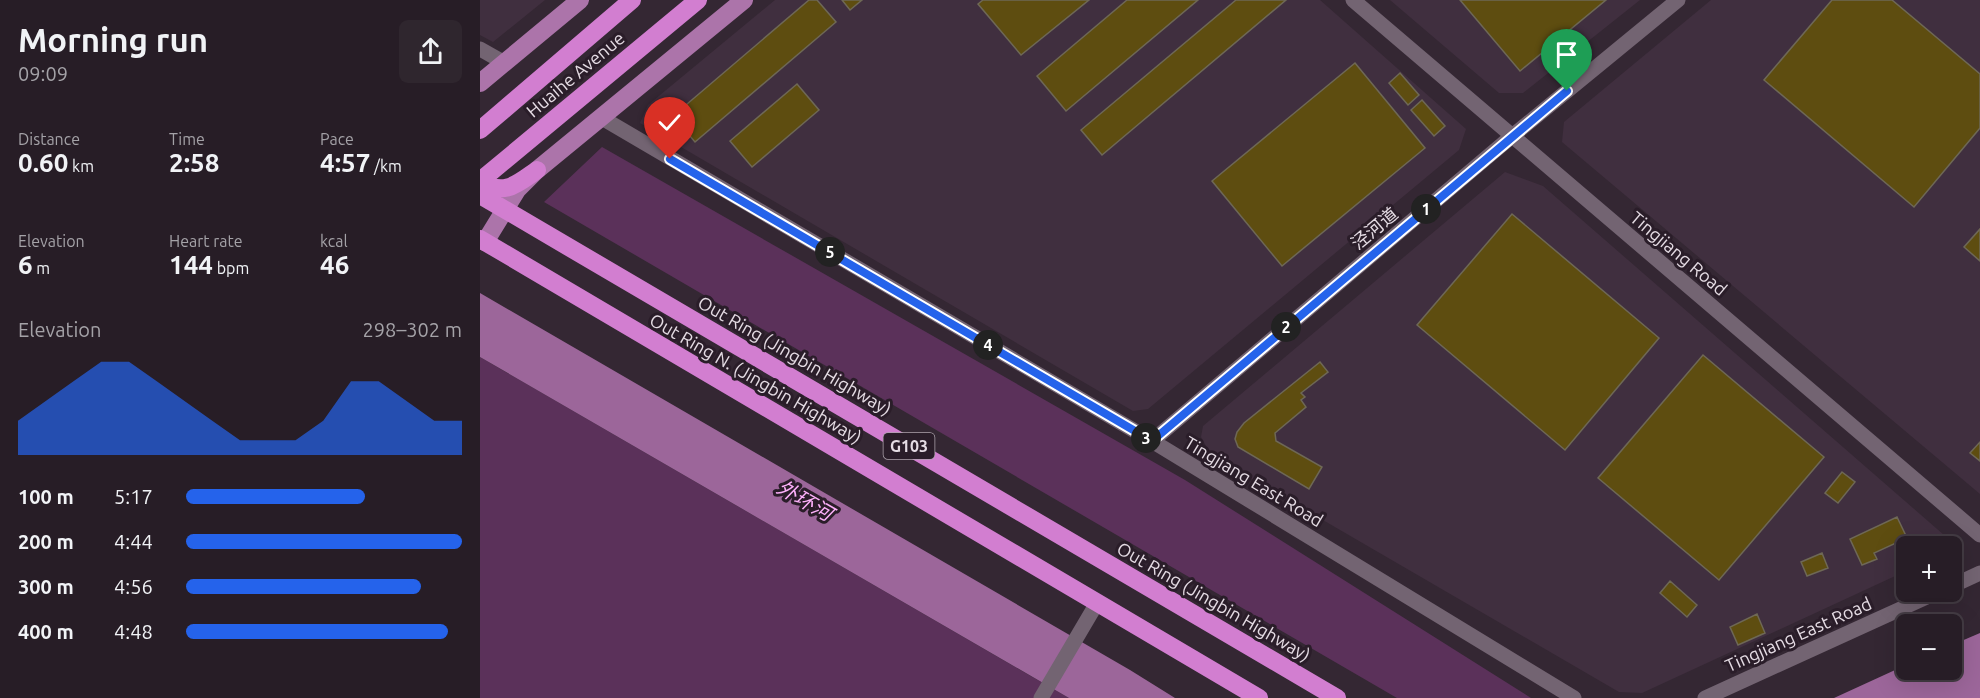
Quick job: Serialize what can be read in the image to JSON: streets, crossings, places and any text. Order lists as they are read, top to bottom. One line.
{"streets":{"highway":["Huaihe Avenue","Out Ring (Jingbin Highway)","Out Ring N. (Jingbin Highway)","G103"],"street":["泾河道","Tingjiang Road","Tingjiang East Road"]},"crossings":[["泾河道","Tingjiang Road"],["泾河道","Tingjiang East Road"]],"water":["外环河"],"page":{"heading":["Morning run","09:09"],"stats":[["Distance","0.60 km"],["Time","2:58"],["Pace","4:57 /km"],["Elevation","6 m"],["Heart rate","144 bpm"],["kcal","46"]],"pins":["1","5","2","4","3"],"chart":["Elevation","298–302 m"],"list":[{"name":"100 m","note":"5:17"},{"name":"200 m","note":"4:44"},{"name":"300 m","note":"4:56"},{"name":"400 m","note":"4:48"}],"map_buttons":["+","−"]}}
